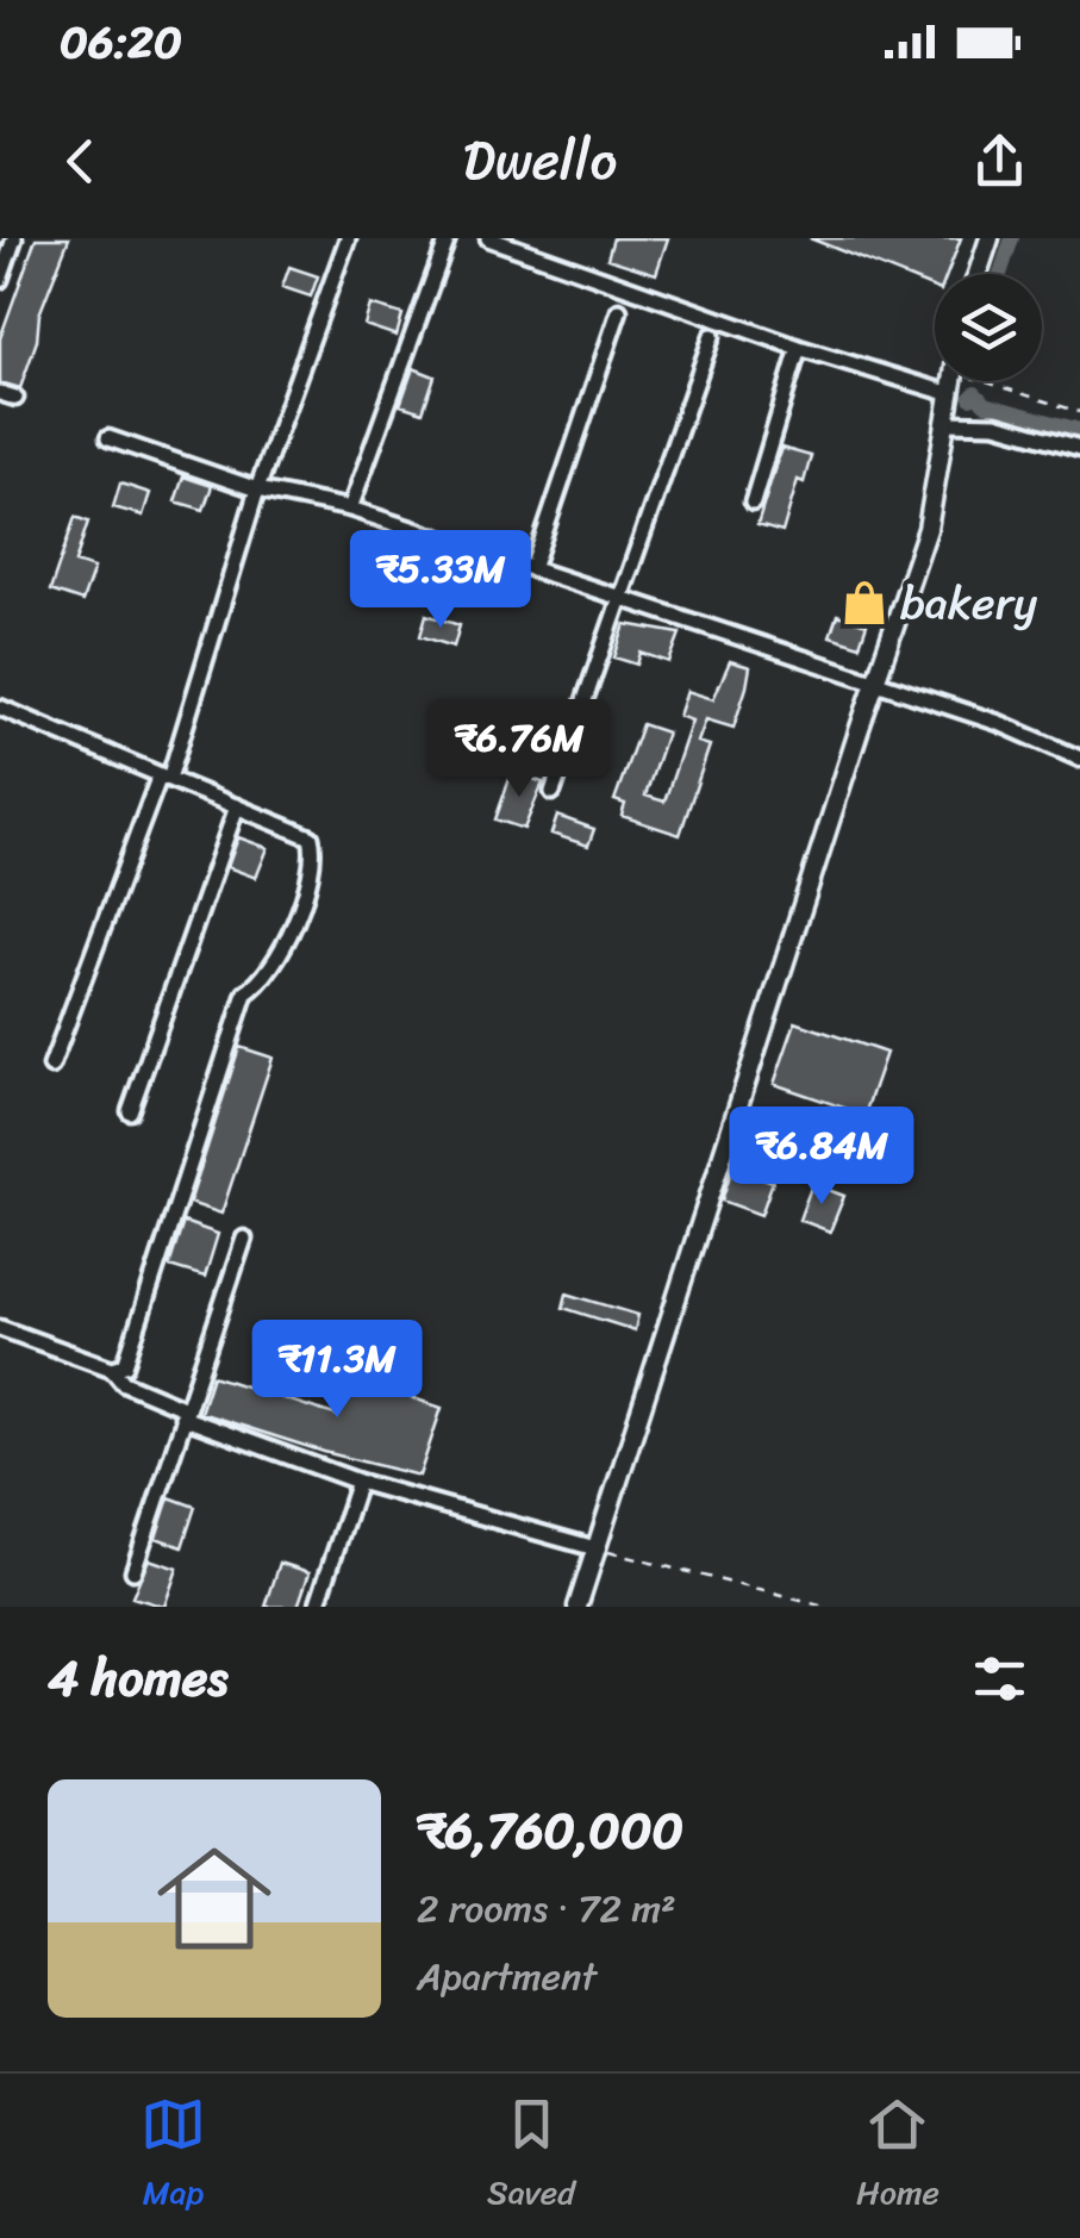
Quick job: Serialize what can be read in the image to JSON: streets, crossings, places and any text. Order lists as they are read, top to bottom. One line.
{"places":{"shop":["bakery"]},"page":{"status":"06:20","header":"Dwello","price":["₹5.33M","₹6.76M","₹6.84M","₹11.3M"],"heading":"4 homes","list":[{"name":"₹6,760,000","note":"2 rooms · 72 m² · Apartment"}],"tabs":["Map","Saved","Home"]}}
